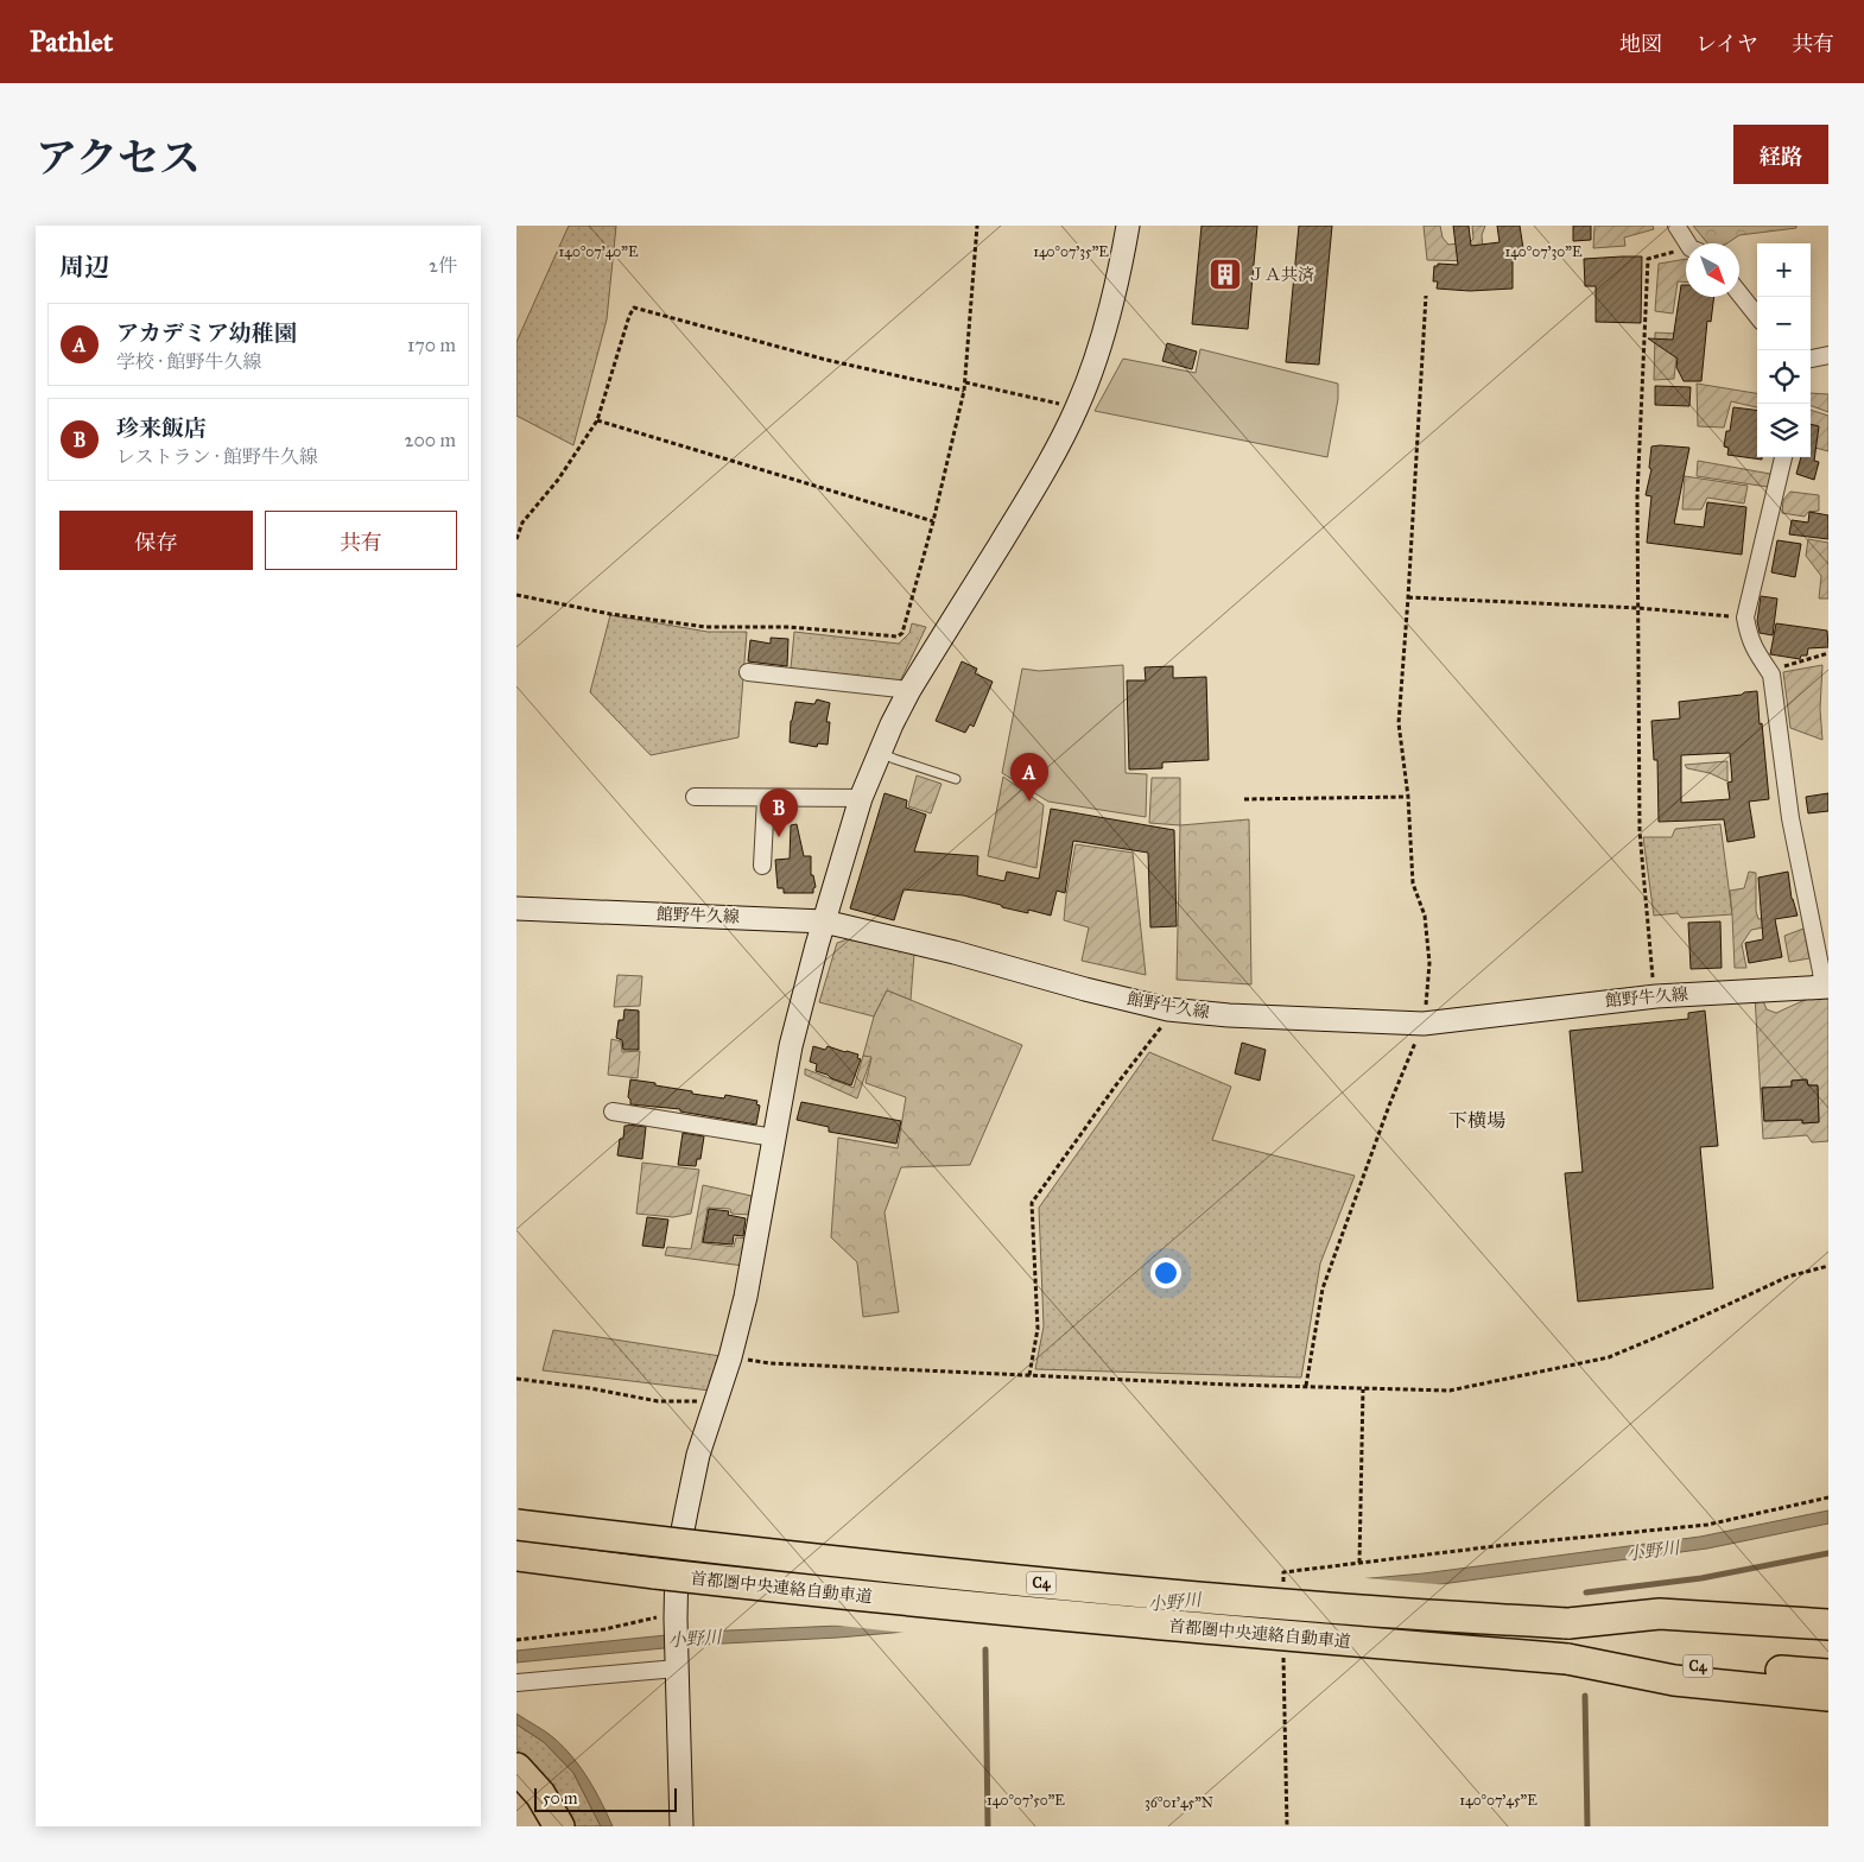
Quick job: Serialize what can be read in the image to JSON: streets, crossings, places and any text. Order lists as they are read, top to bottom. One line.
{"streets":{"highway":["C4","首都圏中央連絡自動車道"],"street":["館野牛久線"]},"districts":["下横場"],"water":["小野川"],"places":{"building":["ＪＡ共済"]},"scale_bar":"50 m","north":"bottom right","page":{"header":"Pathlet","nav":["地図","レイヤ","共有"],"title":"アクセス","buttons":["経路",["保存","共有"]],"heading":["周辺","2件"],"map_buttons":["+","−"],"list":[{"mark":"A","name":"アカデミア幼稚園","note":"学校 · 館野牛久線","value":"170 m"},{"mark":"B","name":"珍来飯店","note":"レストラン · 館野牛久線","value":"200 m"}],"pins":["A","B"],"scale":"50 m"},"coordinates":["140°07'40\"E","140°07'35\"E","140°07'30\"E","140°07'50\"E","140°07'45\"E","36°01'45\"N"]}
